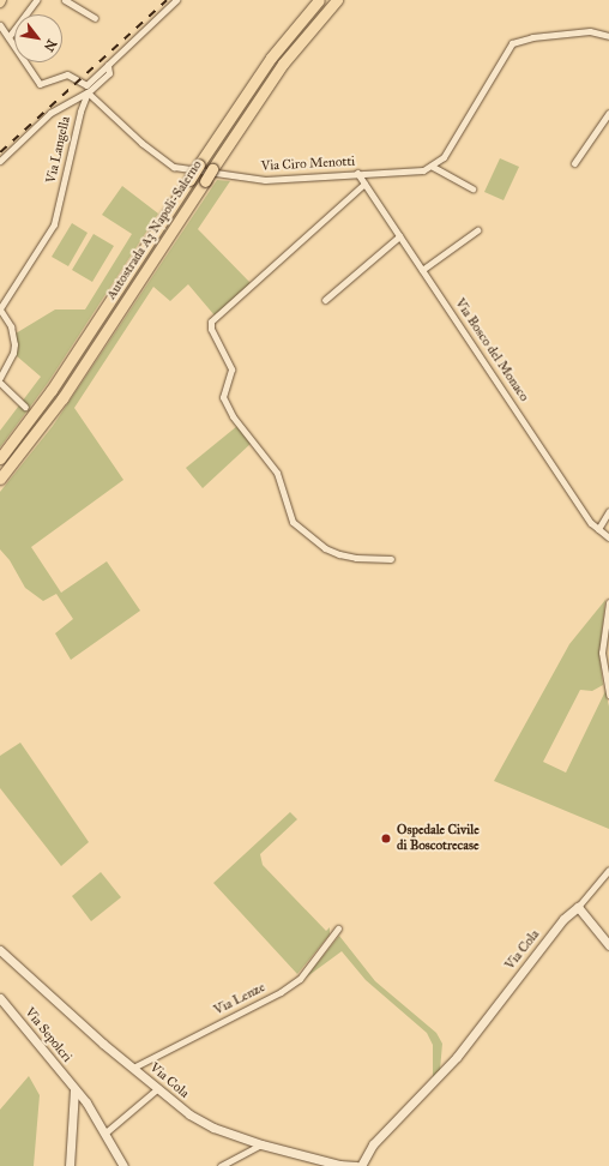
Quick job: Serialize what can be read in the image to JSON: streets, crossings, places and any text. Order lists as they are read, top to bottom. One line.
{"streets":{"highway":["Autostrada A3 Napoli-Salerno"],"street":["Via Langella","Via Ciro Menotti","Via Bosco del Monaco","Via Cola","Via Lenze","Via Sepolcri"]},"crossings":[["Via Langella","Via Ciro Menotti"],["Via Ciro Menotti","Via Bosco del Monaco"],["Via Cola","Via Lenze"]],"places":["Ospedale Civile di Boscotrecase"],"north":"bottom right"}
